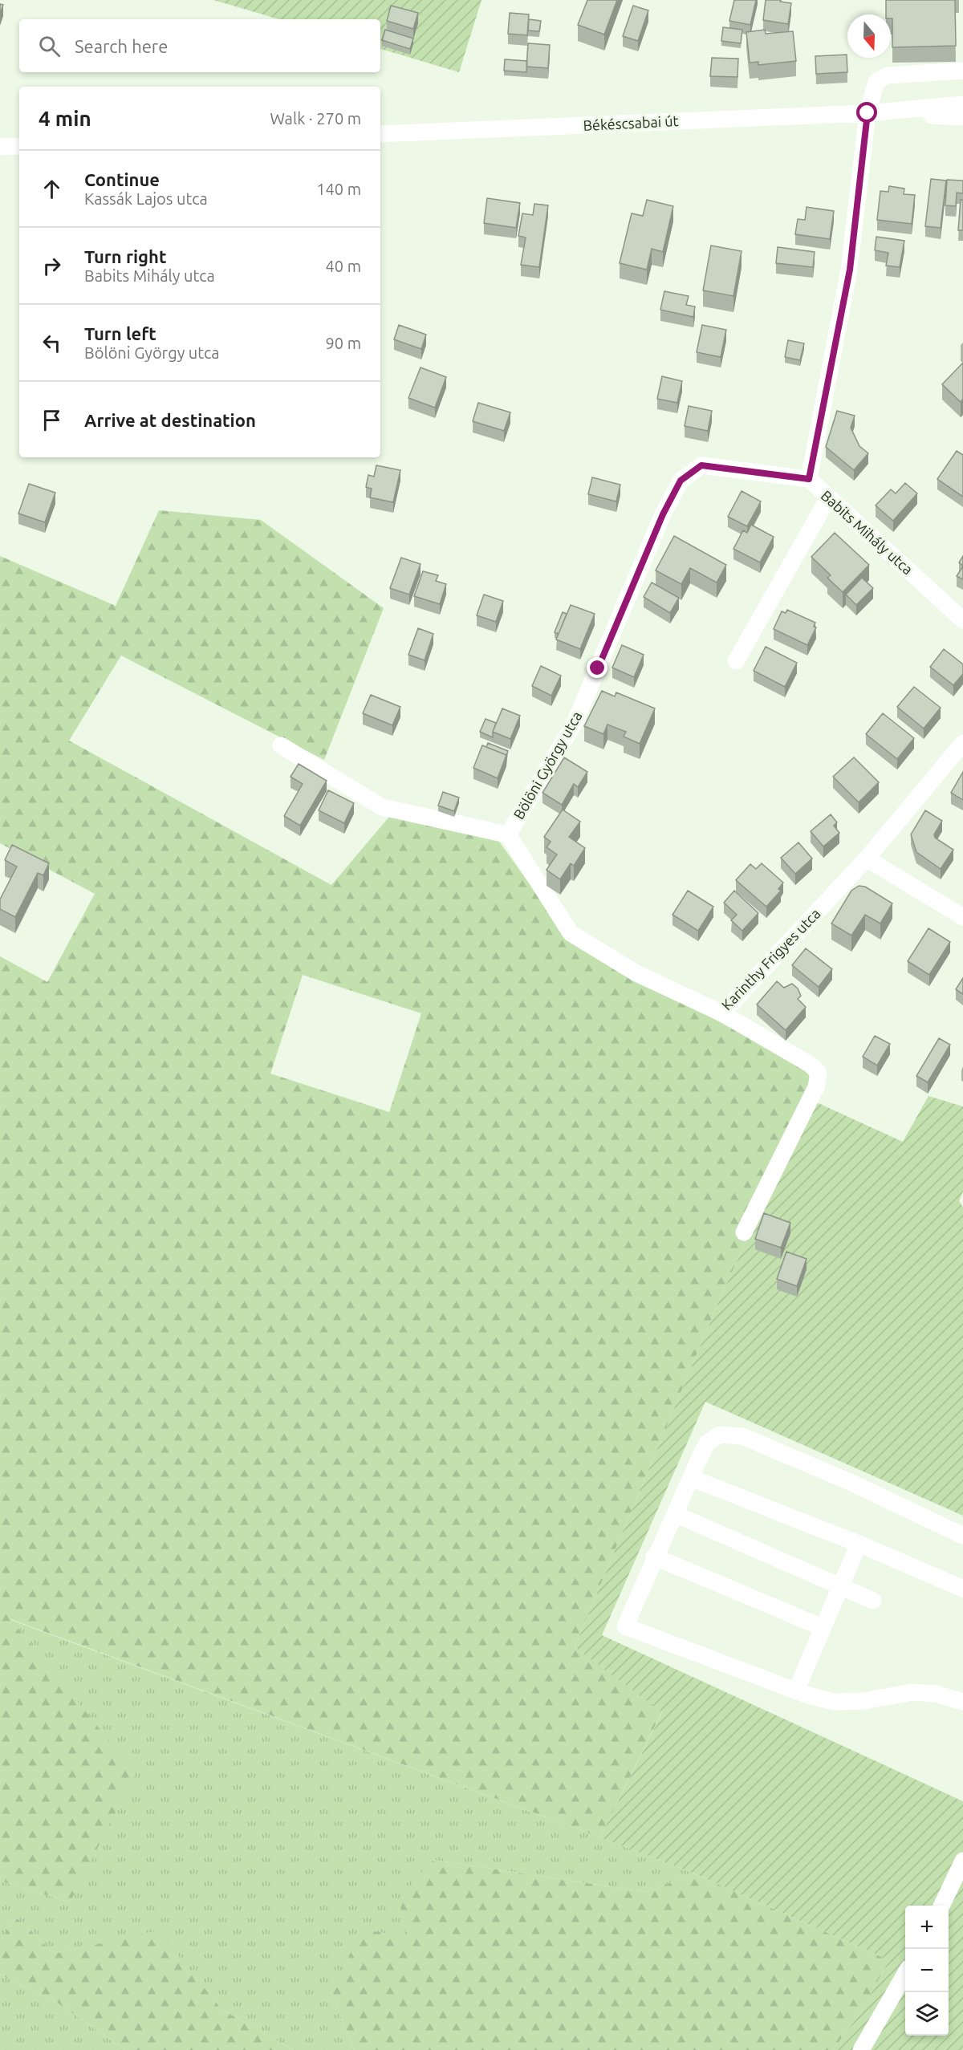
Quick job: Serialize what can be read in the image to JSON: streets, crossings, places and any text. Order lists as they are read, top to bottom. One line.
{"streets":{"street":["Békéscsabai út","Babits Mihály utca","Bölöni György utca","Karinthy Frigyes utca"]},"crossings":[["Babits Mihály utca","Bölöni György utca"],["Bölöni György utca","Karinthy Frigyes utca"]],"north":"bottom","page":{"search":"Search here","heading":["4 min","Walk · 270 m"],"list":[["Continue","Kassák Lajos utca","140 m"],["Turn right","Babits Mihály utca","40 m"],["Turn left","Bölöni György utca","90 m"],"Arrive at destination"],"map_buttons":["+","−"]}}
